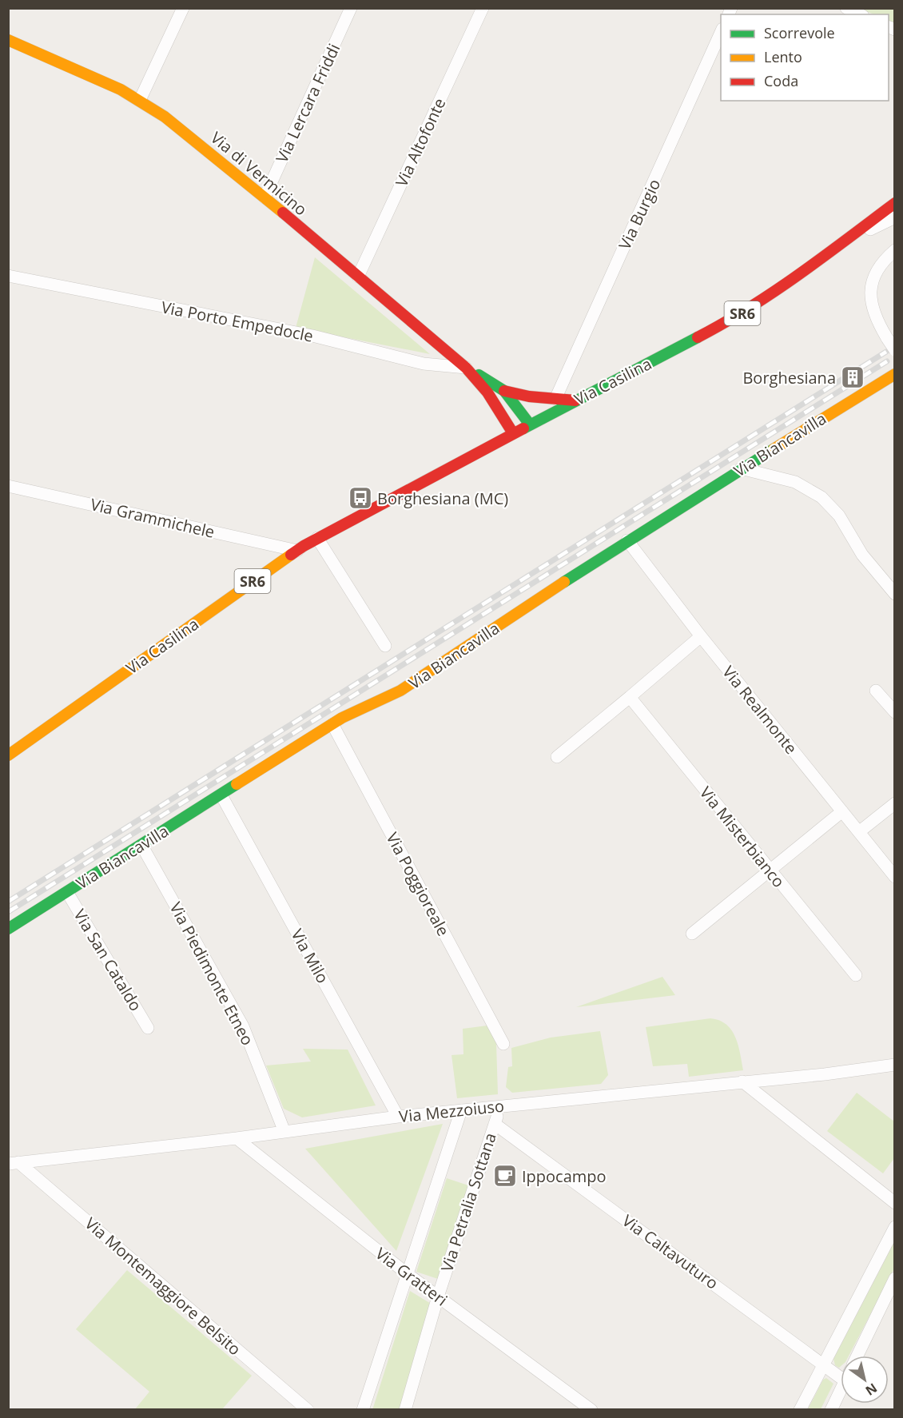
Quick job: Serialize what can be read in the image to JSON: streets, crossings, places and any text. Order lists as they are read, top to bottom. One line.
{"streets":{"main road":["Via di Vermicino","SR6","Via Casilina","Via Biancavilla"],"street":["Via Lercara Friddi","Via Altofonte","Via Burgio","Via Porto Empedocle","Via Grammichele","Via Realmonte","Via Misterbianco","Via Poggioreale","Via Milo","Via San Cataldo","Via Piedimonte Etneo","Via Mezzoiuso","Via Petralia Sottana","Via Caltavuturo","Via Gratteri","Via Montemaggiore Belsito"]},"crossings":[["Via Lercara Friddi","Via di Vermicino"],["Via Altofonte","Via di Vermicino"],["Via di Vermicino","Via Burgio"],["Via di Vermicino","Via Porto Empedocle"],["Via di Vermicino","Via Casilina"],["Via Casilina","Via Grammichele"],["Via Biancavilla","Via Realmonte"],["Via Biancavilla","Via Poggioreale"],["Via Biancavilla","Via Milo"],["Via Biancavilla","Via San Cataldo"],["Via Biancavilla","Via Piedimonte Etneo"],["Via Milo","Via Mezzoiuso"],["Via Piedimonte Etneo","Via Mezzoiuso"],["Via Mezzoiuso","Via Petralia Sottana"],["Via Mezzoiuso","Via Gratteri"],["Via Mezzoiuso","Via Montemaggiore Belsito"],["Via Petralia Sottana","Via Caltavuturo"],["Via Petralia Sottana","Via Gratteri"]],"places":{"building":["Borghesiana"],"bus stop":["Borghesiana (MC)"],"cafe":["Ippocampo"]},"legend":["Scorrevole","Lento","Coda"],"north":"bottom right"}
